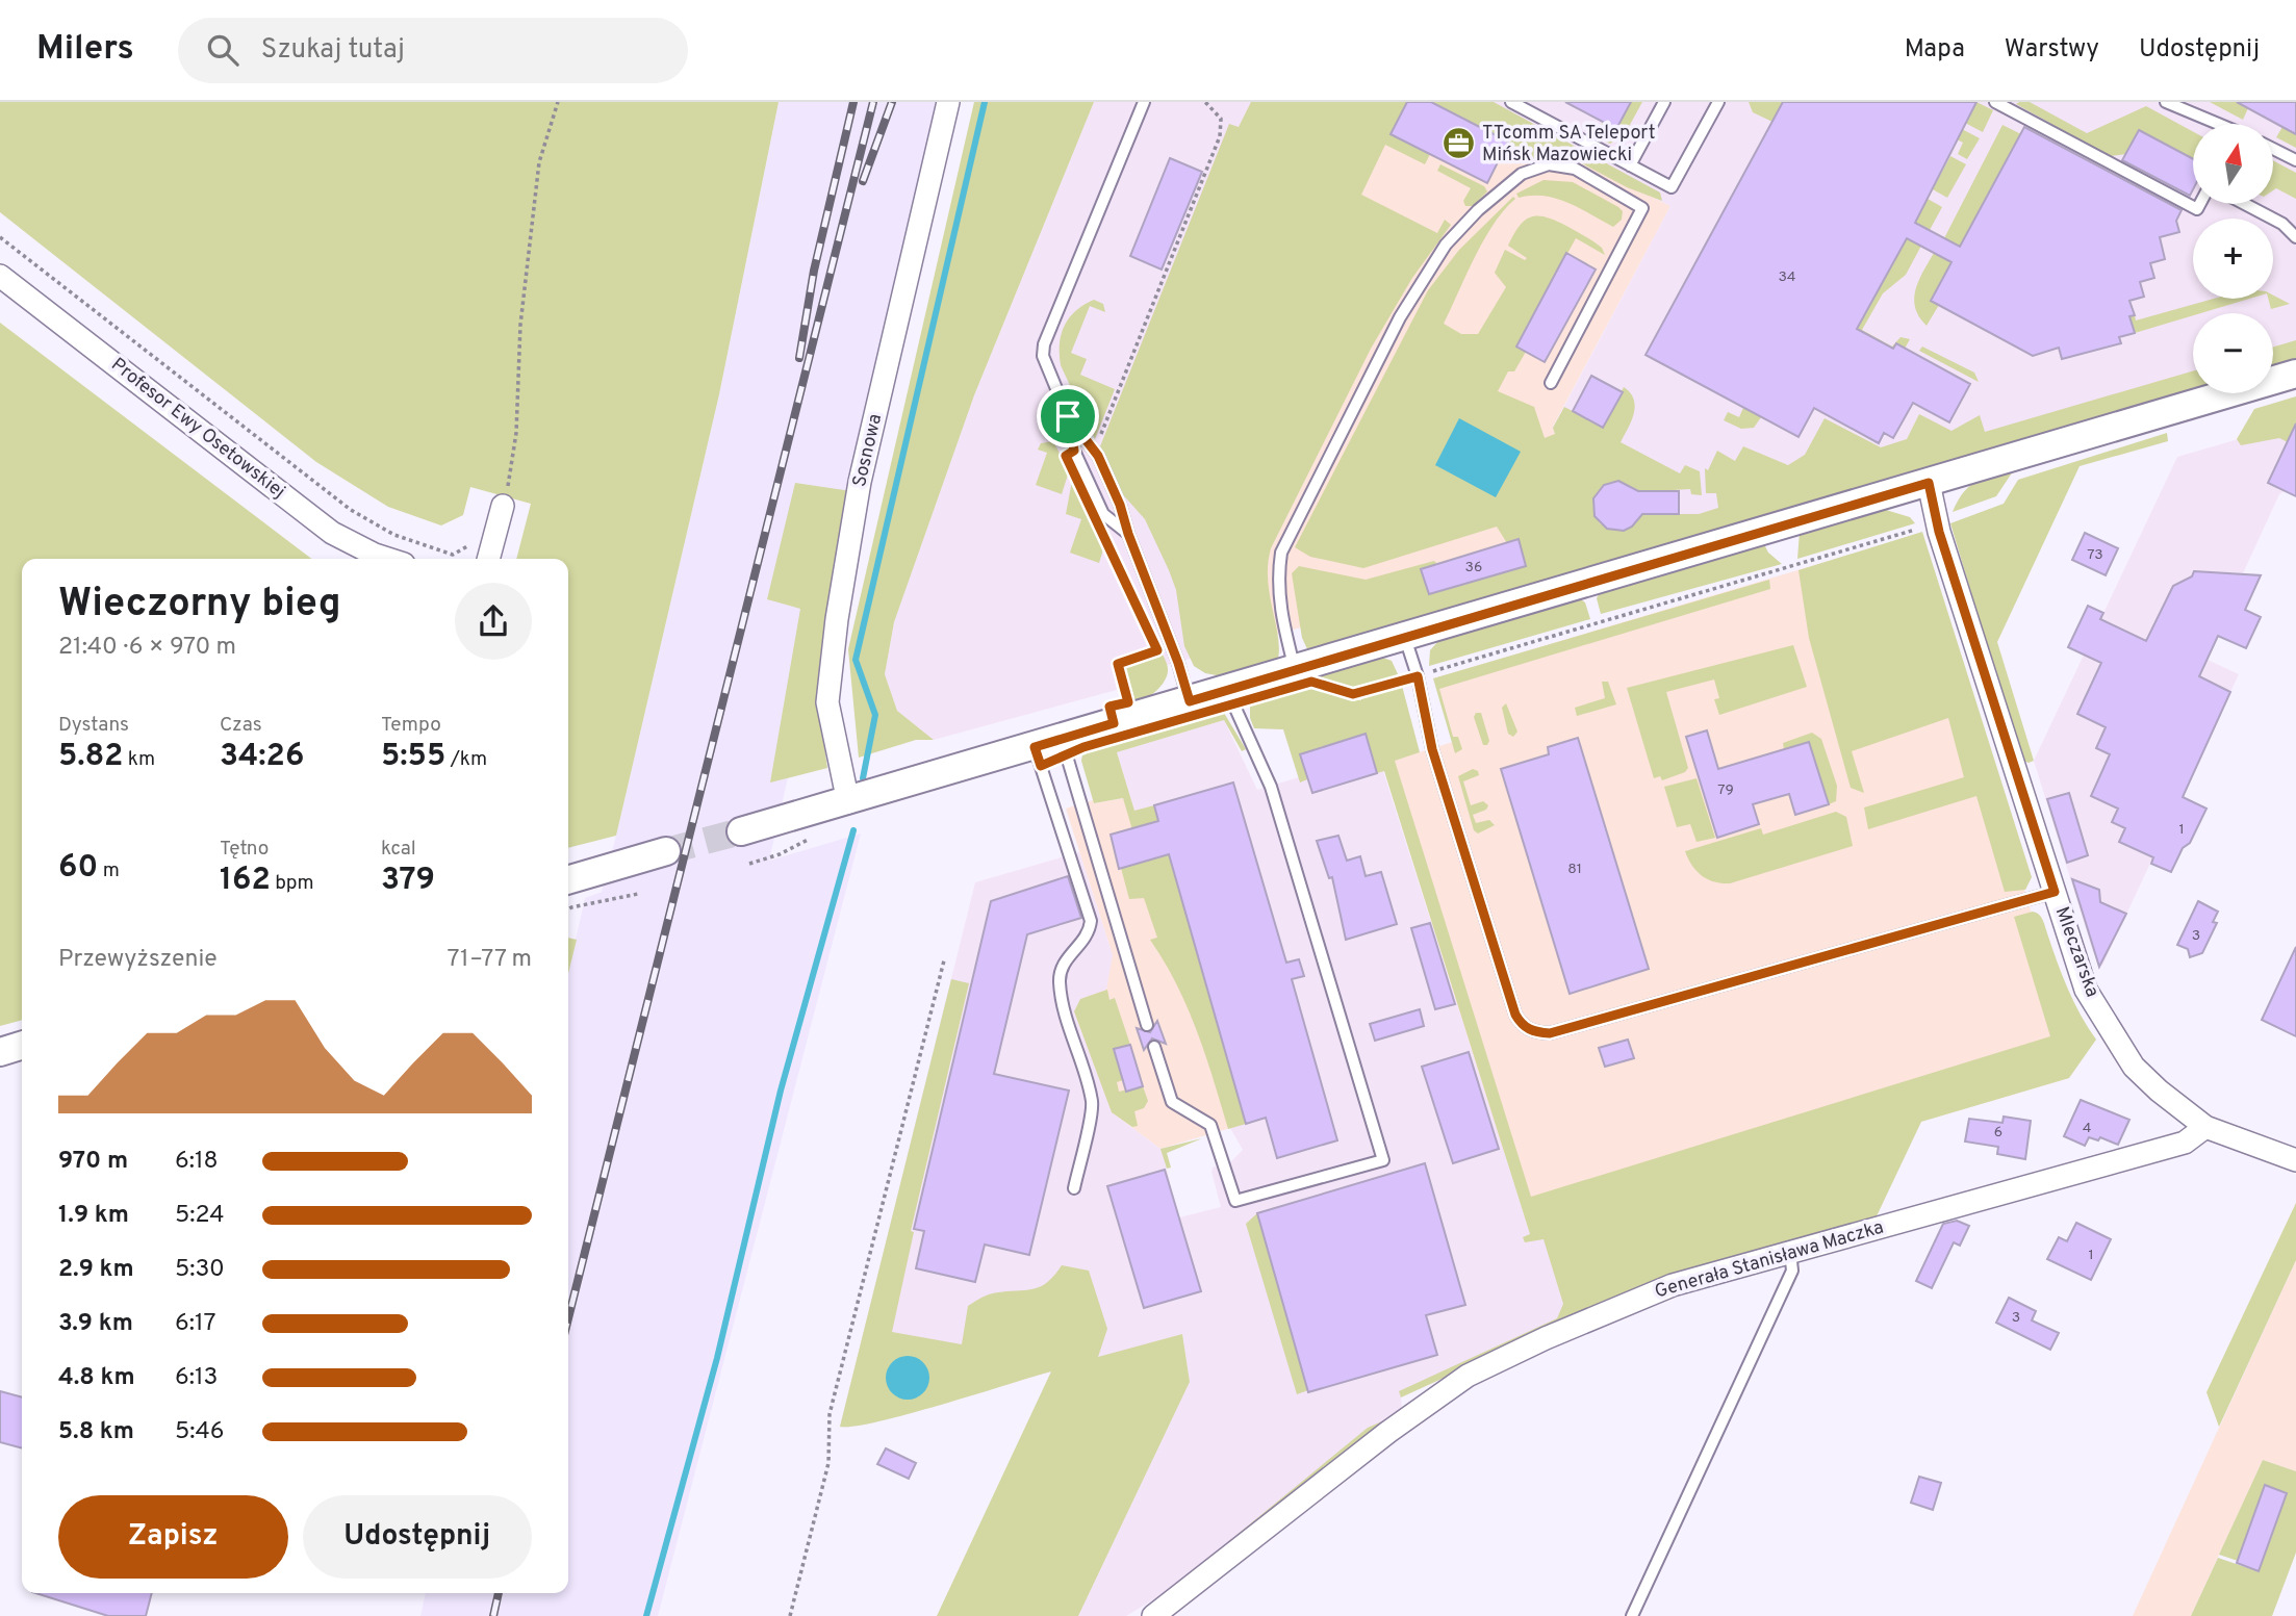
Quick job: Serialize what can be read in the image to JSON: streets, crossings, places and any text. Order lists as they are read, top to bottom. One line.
{"streets":{"street":["Profesor Ewy Osetowskiej","Sosnowa","Mleczarska","Generała Stanisława Maczka"]},"crossings":[["Mleczarska","Generała Stanisława Maczka"]],"places":{"office":["TTcomm SA Teleport Mińsk Mazowiecki"]},"house_numbers":["34","73","36","79","1","81","3","4","6","1","3"],"north":"top","page":{"header":"Milers","search":"Szukaj tutaj","nav":["Mapa","Warstwy","Udostępnij"],"map_buttons":["+","−"],"heading":["Wieczorny bieg","21:40 · 6 × 970 m"],"stats":[["Dystans","5.82 km"],["Czas","34:26"],["Tempo","5:55 /km"],["60 m"],["Tętno","162 bpm"],["kcal","379"]],"chart":["Przewyższenie","71–77 m"],"list":[{"name":"970 m","note":"6:18"},{"name":"1.9 km","note":"5:24"},{"name":"2.9 km","note":"5:30"},{"name":"3.9 km","note":"6:17"},{"name":"4.8 km","note":"6:13"},{"name":"5.8 km","note":"5:46"}],"buttons":["Zapisz","Udostępnij"]}}
